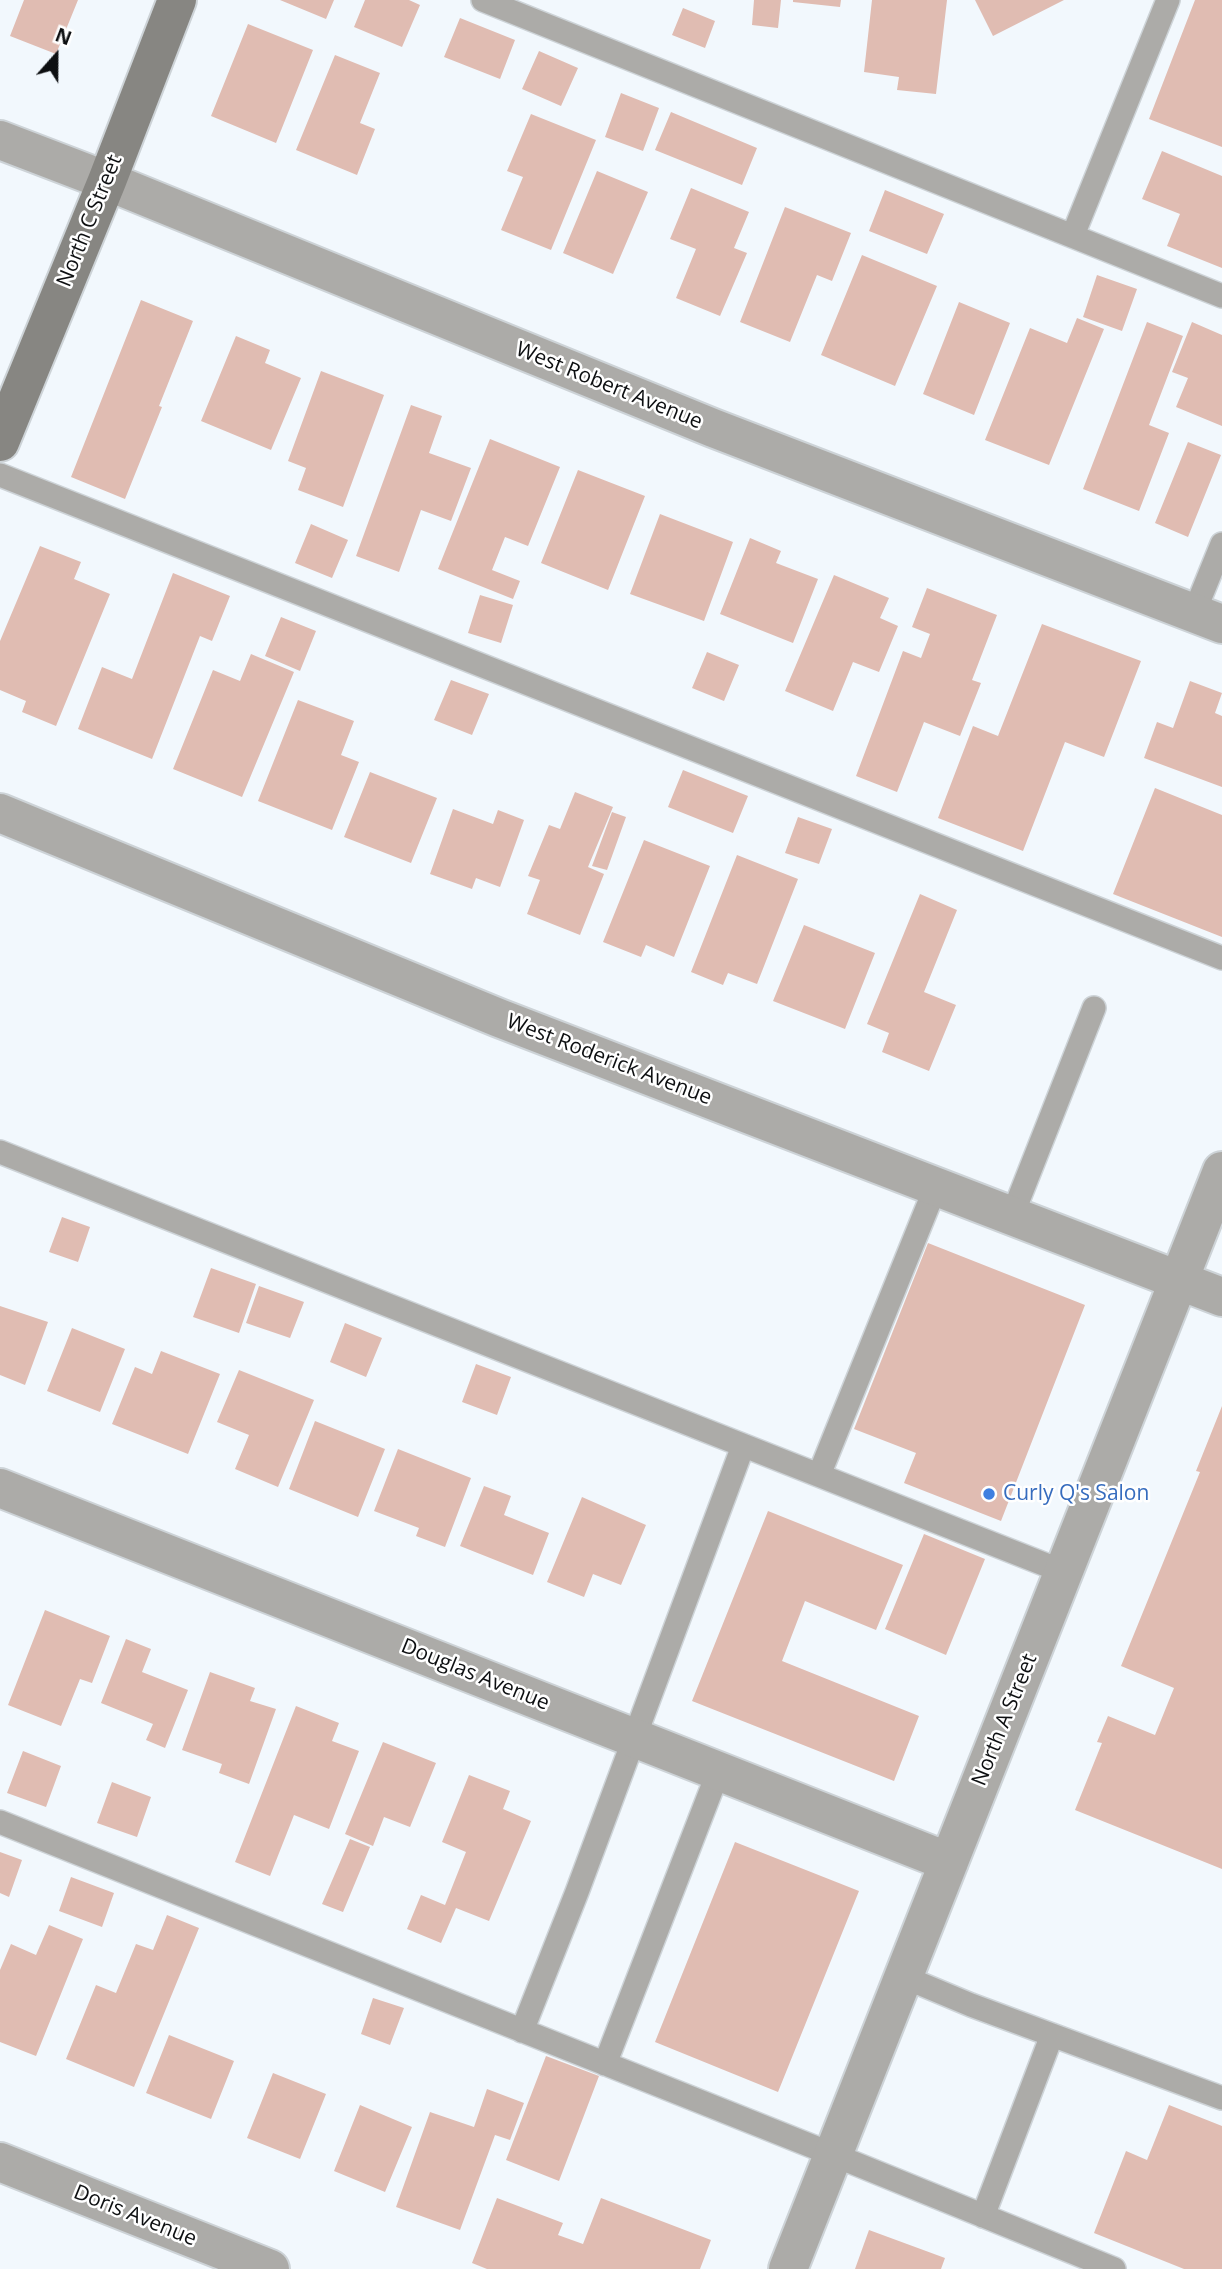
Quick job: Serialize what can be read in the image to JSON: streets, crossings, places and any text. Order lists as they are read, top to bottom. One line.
{"streets":{"street":["North C Street","West Robert Avenue","West Roderick Avenue","Douglas Avenue","North A Street","Doris Avenue"]},"crossings":[["North C Street","West Robert Avenue"],["West Roderick Avenue","North A Street"],["Douglas Avenue","North A Street"]],"places":["Curly Q's Salon"],"north":"top"}
